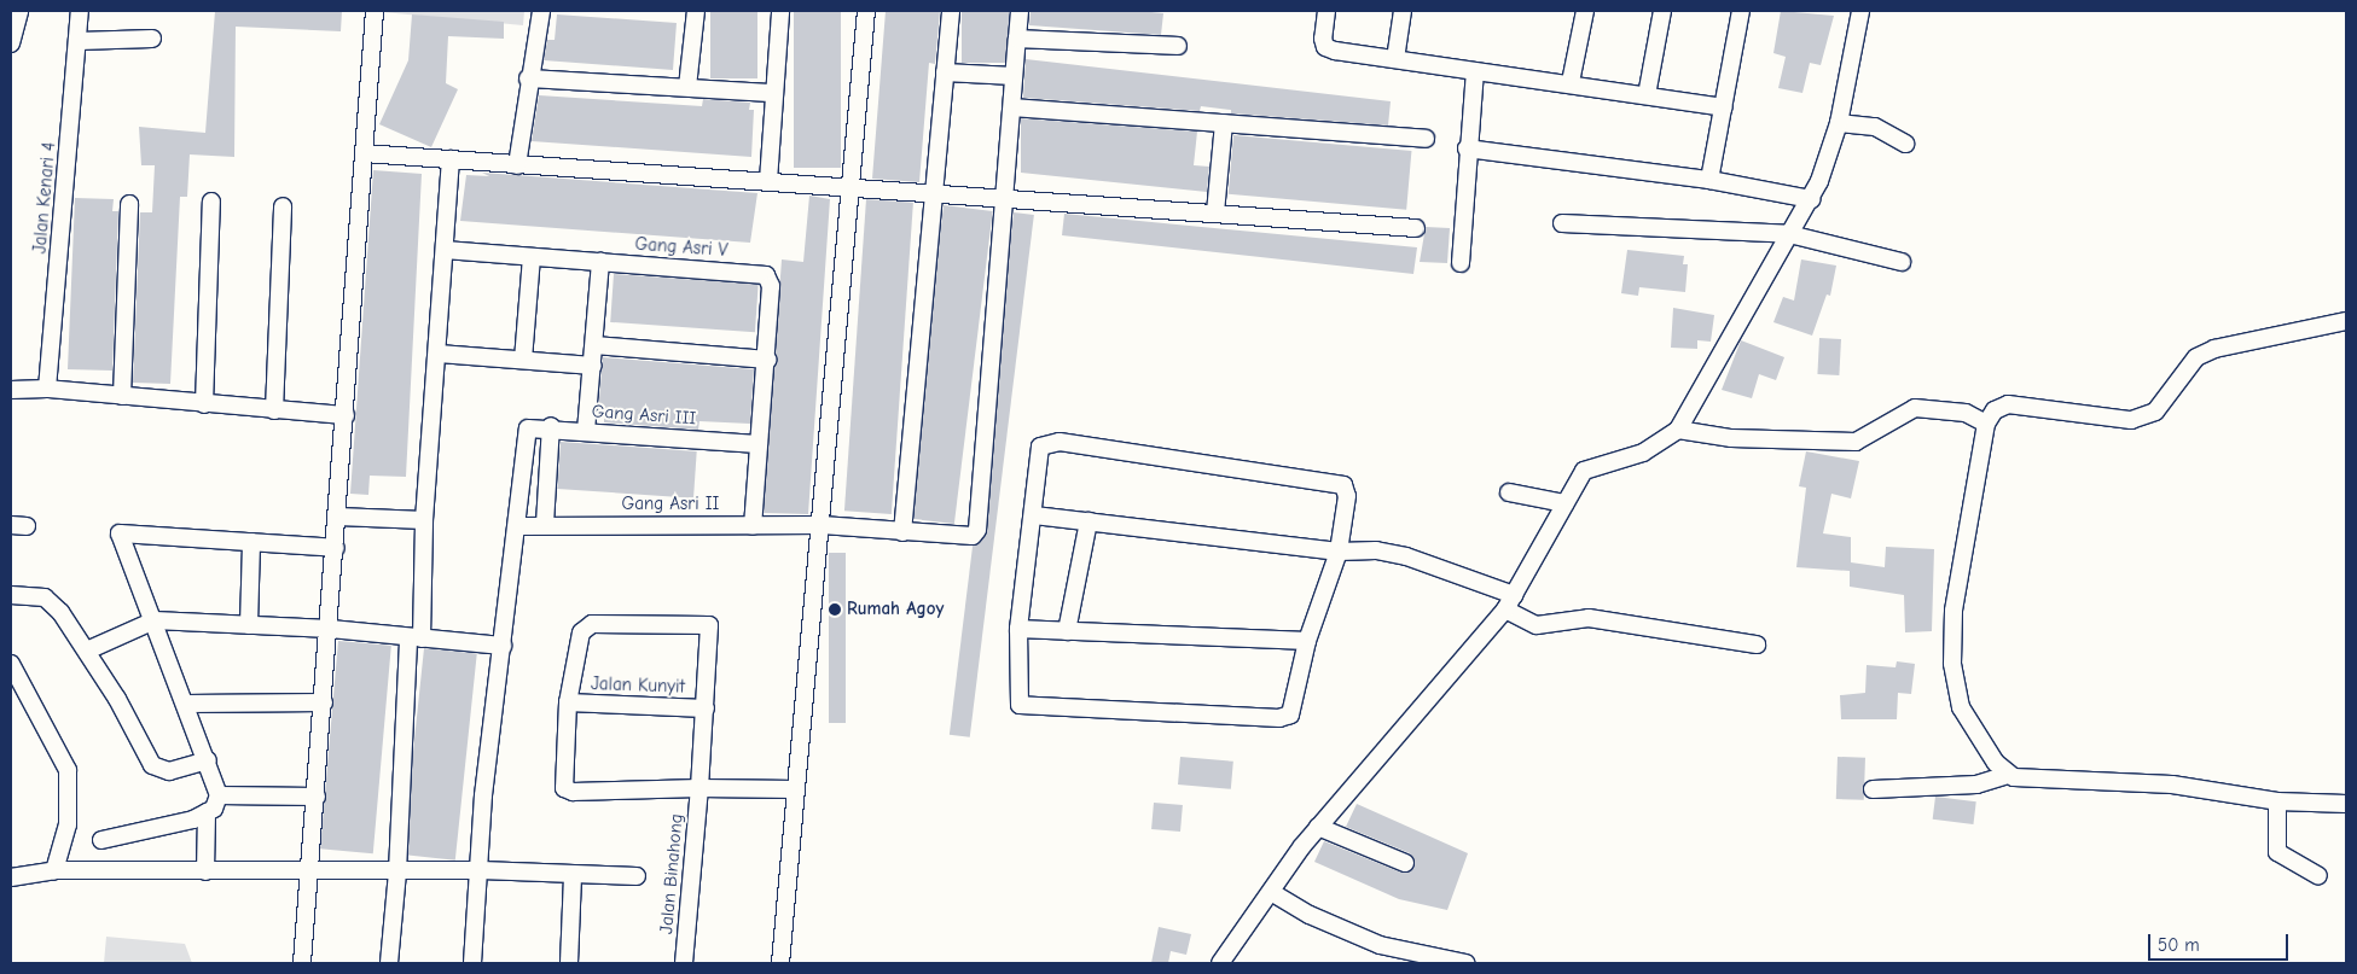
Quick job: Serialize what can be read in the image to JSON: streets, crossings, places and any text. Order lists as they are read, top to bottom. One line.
{"streets":{"street":["Jalan Kenari 4","Gang Asri V","Gang Asri III","Gang Asri II","Jalan Kunyit","Jalan Binahong"]},"crossings":[["Gang Asri III","Gang Asri II"],["Jalan Kunyit","Jalan Binahong"]],"places":["Rumah Agoy"],"scale_bar":"50 m"}
